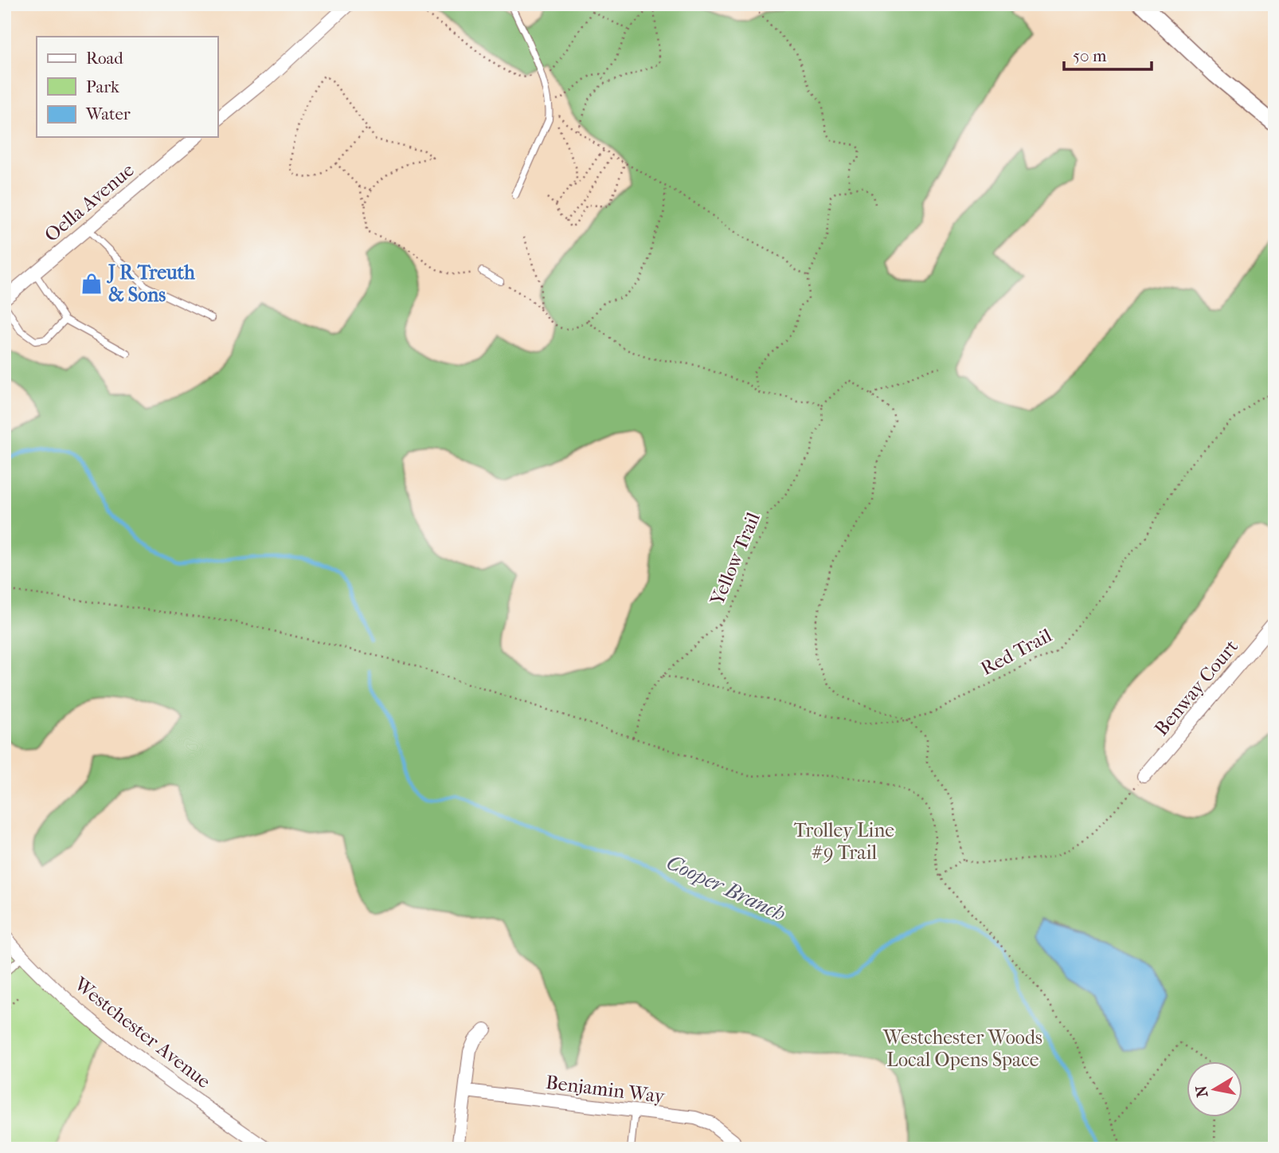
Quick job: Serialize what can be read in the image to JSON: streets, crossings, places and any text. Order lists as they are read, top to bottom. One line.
{"streets":{"street":["Oella Avenue","Benway Court","Westchester Avenue","Benjamin Way"],"path":["Yellow Trail","Red Trail"]},"crossings":[["Yellow Trail","Red Trail"]],"water":["Cooper Branch"],"parks":["Trolley Line #9 Trail","Westchester Woods Local Opens Space"],"places":{"shop":["J R Treuth & Sons"]},"legend":["Road","Park","Water"],"scale_bar":"50 m","north":"left"}
